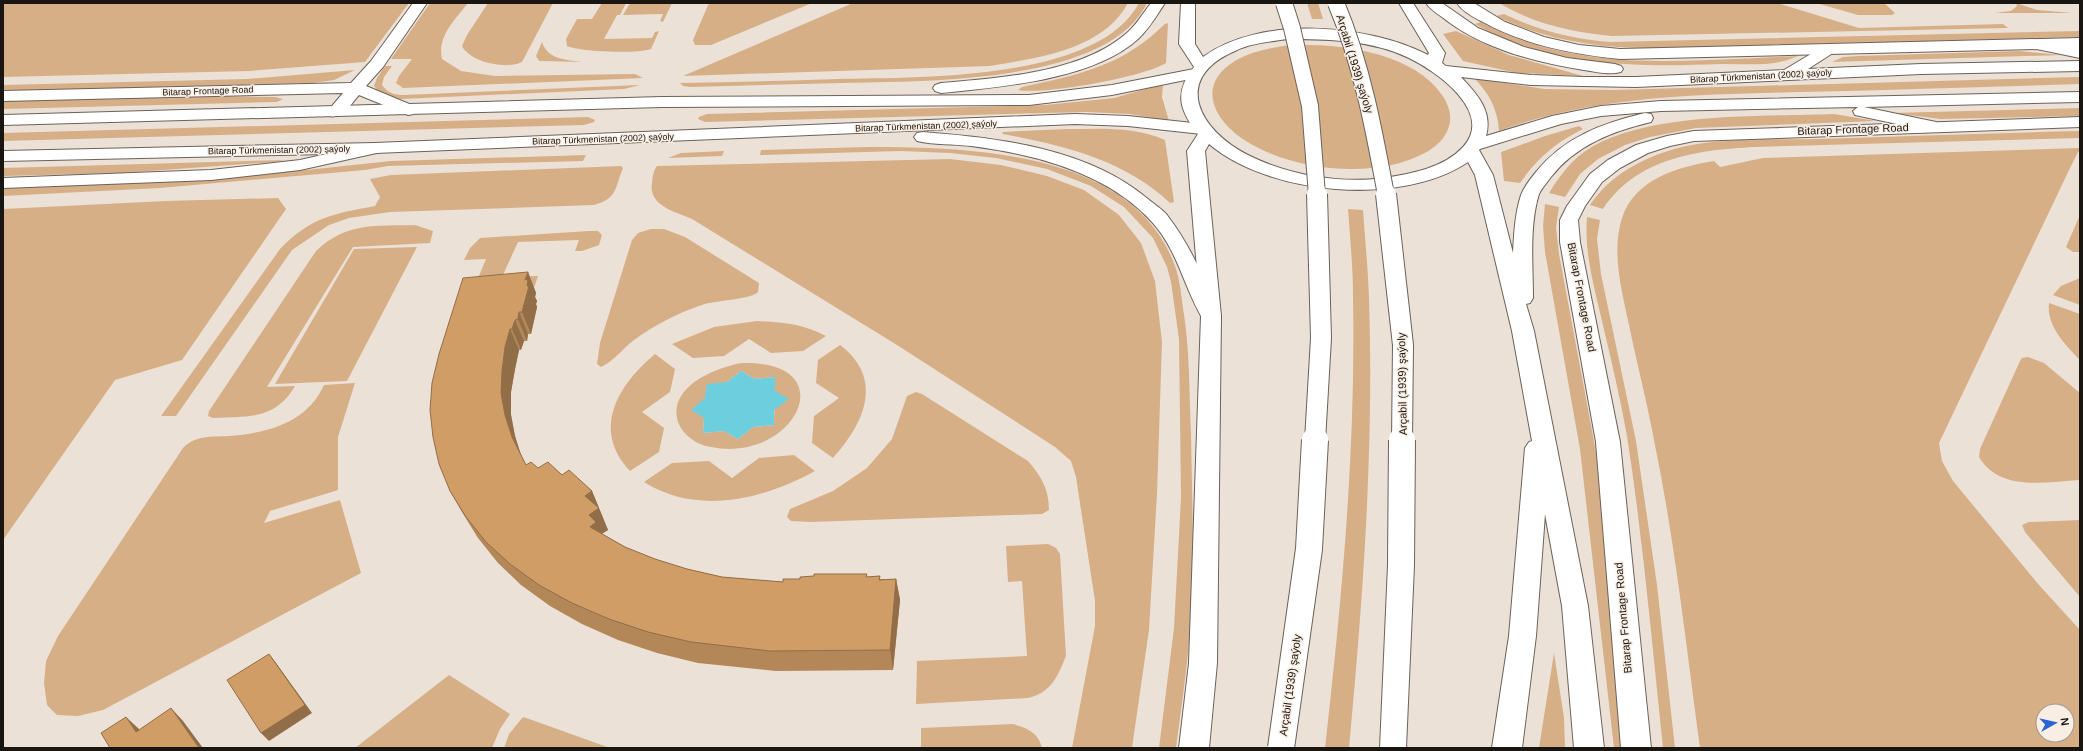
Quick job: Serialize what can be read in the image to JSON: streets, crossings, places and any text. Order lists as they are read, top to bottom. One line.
{"streets":{"main road":["Arçabil (1939) şaýoly","Bitarap Türkmenistan (2002) şaýoly","Bitarap Frontage Road"]},"crossings":[["Bitarap Türkmenistan (2002) şaýoly","Bitarap Frontage Road"]],"north":"right"}
